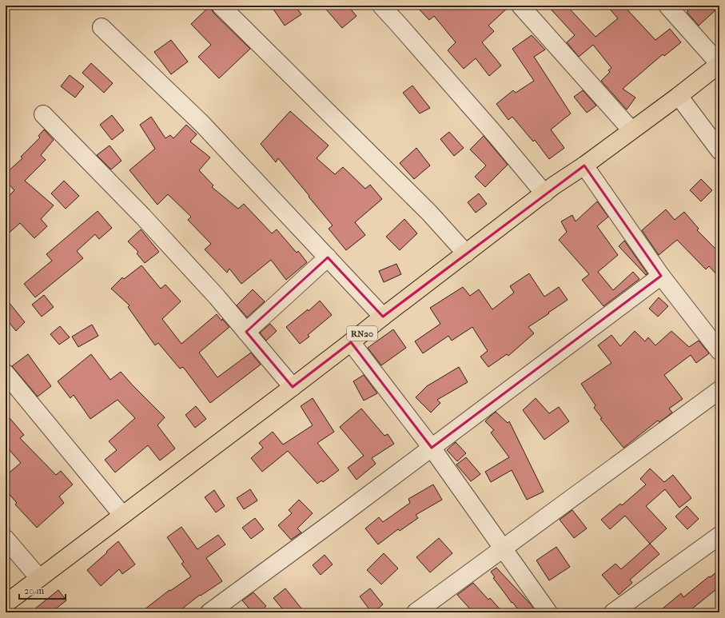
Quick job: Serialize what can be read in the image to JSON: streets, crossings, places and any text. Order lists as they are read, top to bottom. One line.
{"streets":{"main road":["RN20"]},"scale_bar":"20 m"}
